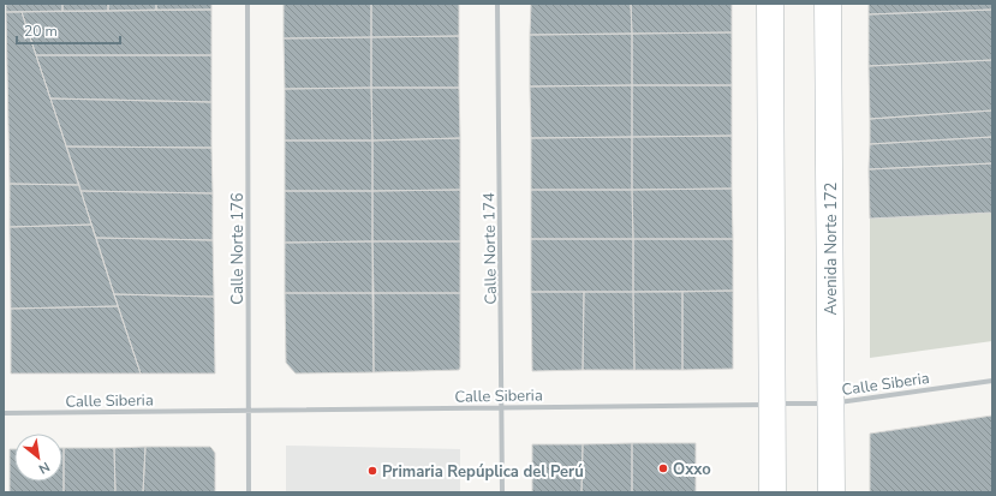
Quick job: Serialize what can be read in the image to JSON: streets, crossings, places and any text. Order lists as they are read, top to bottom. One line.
{"streets":{"street":["Calle Norte 176","Calle Norte 174","Avenida Norte 172","Calle Siberia"]},"crossings":[["Calle Norte 176","Calle Siberia"],["Calle Norte 174","Calle Siberia"],["Avenida Norte 172","Calle Siberia"]],"places":["Oxxo","Primaria Repúplica del Perú"],"scale_bar":"20 m","north":"bottom right"}
